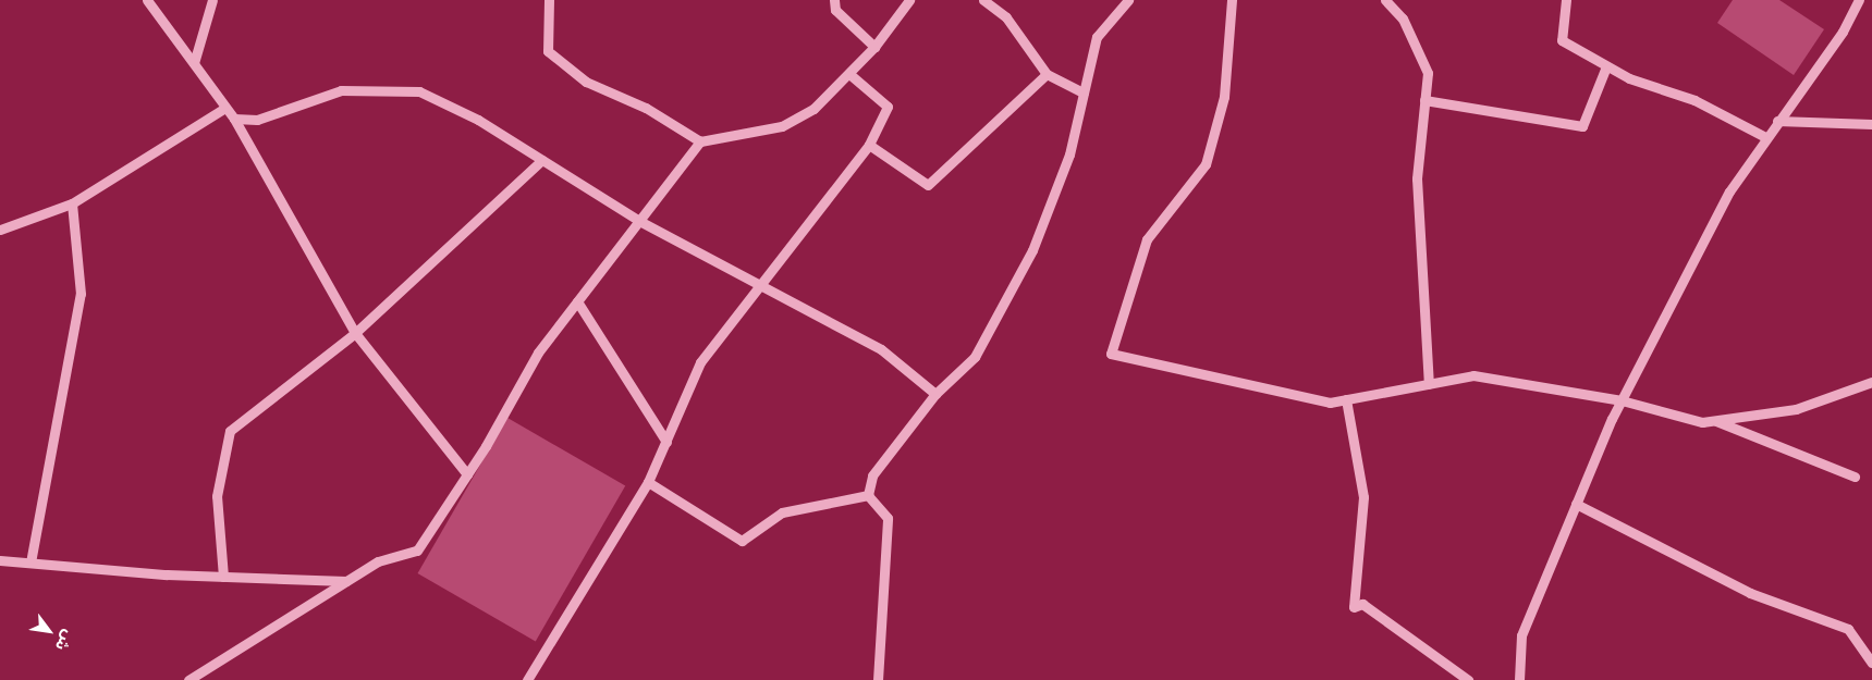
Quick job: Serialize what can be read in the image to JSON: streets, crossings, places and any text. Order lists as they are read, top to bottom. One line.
{"north":"bottom right"}
